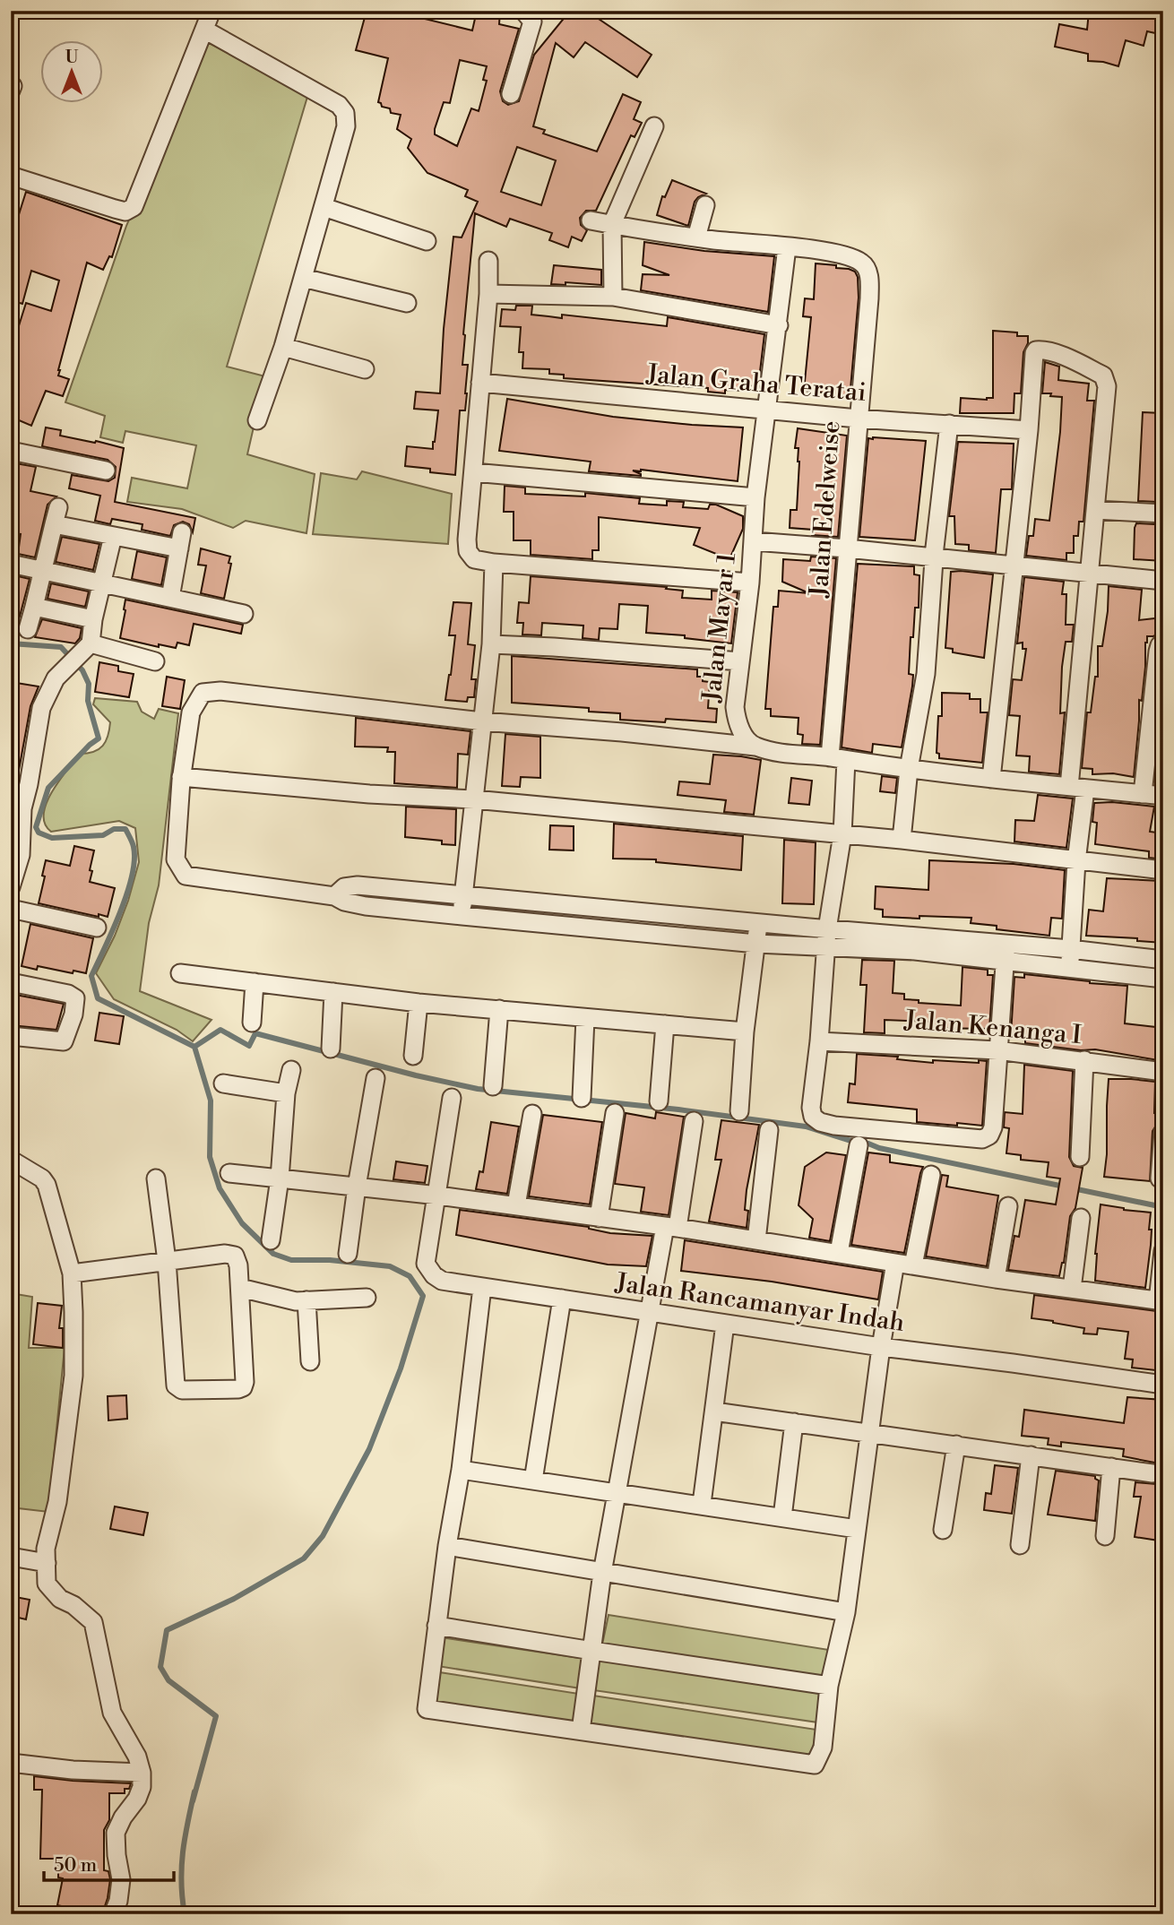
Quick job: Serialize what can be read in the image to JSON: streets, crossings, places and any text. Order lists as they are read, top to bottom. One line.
{"streets":{"street":["Jalan Graha Teratai","Jalan Edelweise","Jalan Mayar 1","Jalan Kenanga I","Jalan Rancamanyar Indah"]},"crossings":[["Jalan Graha Teratai","Jalan Edelweise"],["Jalan Graha Teratai","Jalan Mayar 1"],["Jalan Edelweise","Jalan Mayar 1"],["Jalan Edelweise","Jalan Kenanga I"]],"scale_bar":"50 m","north":"top"}
